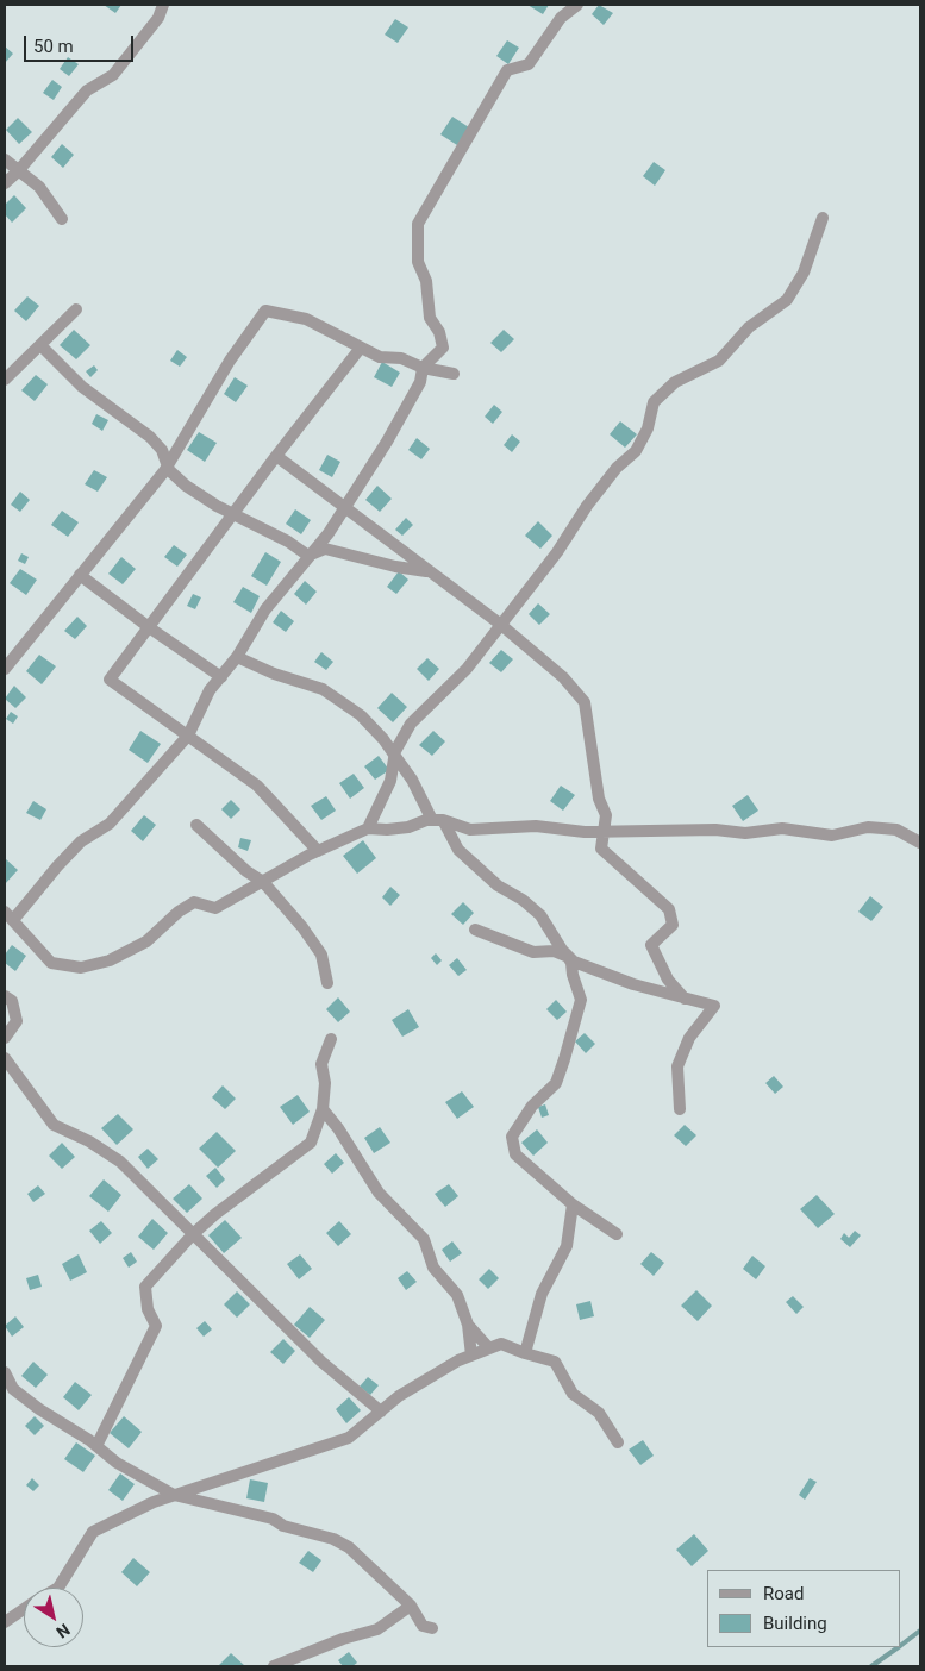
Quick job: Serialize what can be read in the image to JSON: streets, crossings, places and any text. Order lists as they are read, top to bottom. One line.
{"legend":["Road","Building"],"scale_bar":"50 m","north":"bottom right"}
